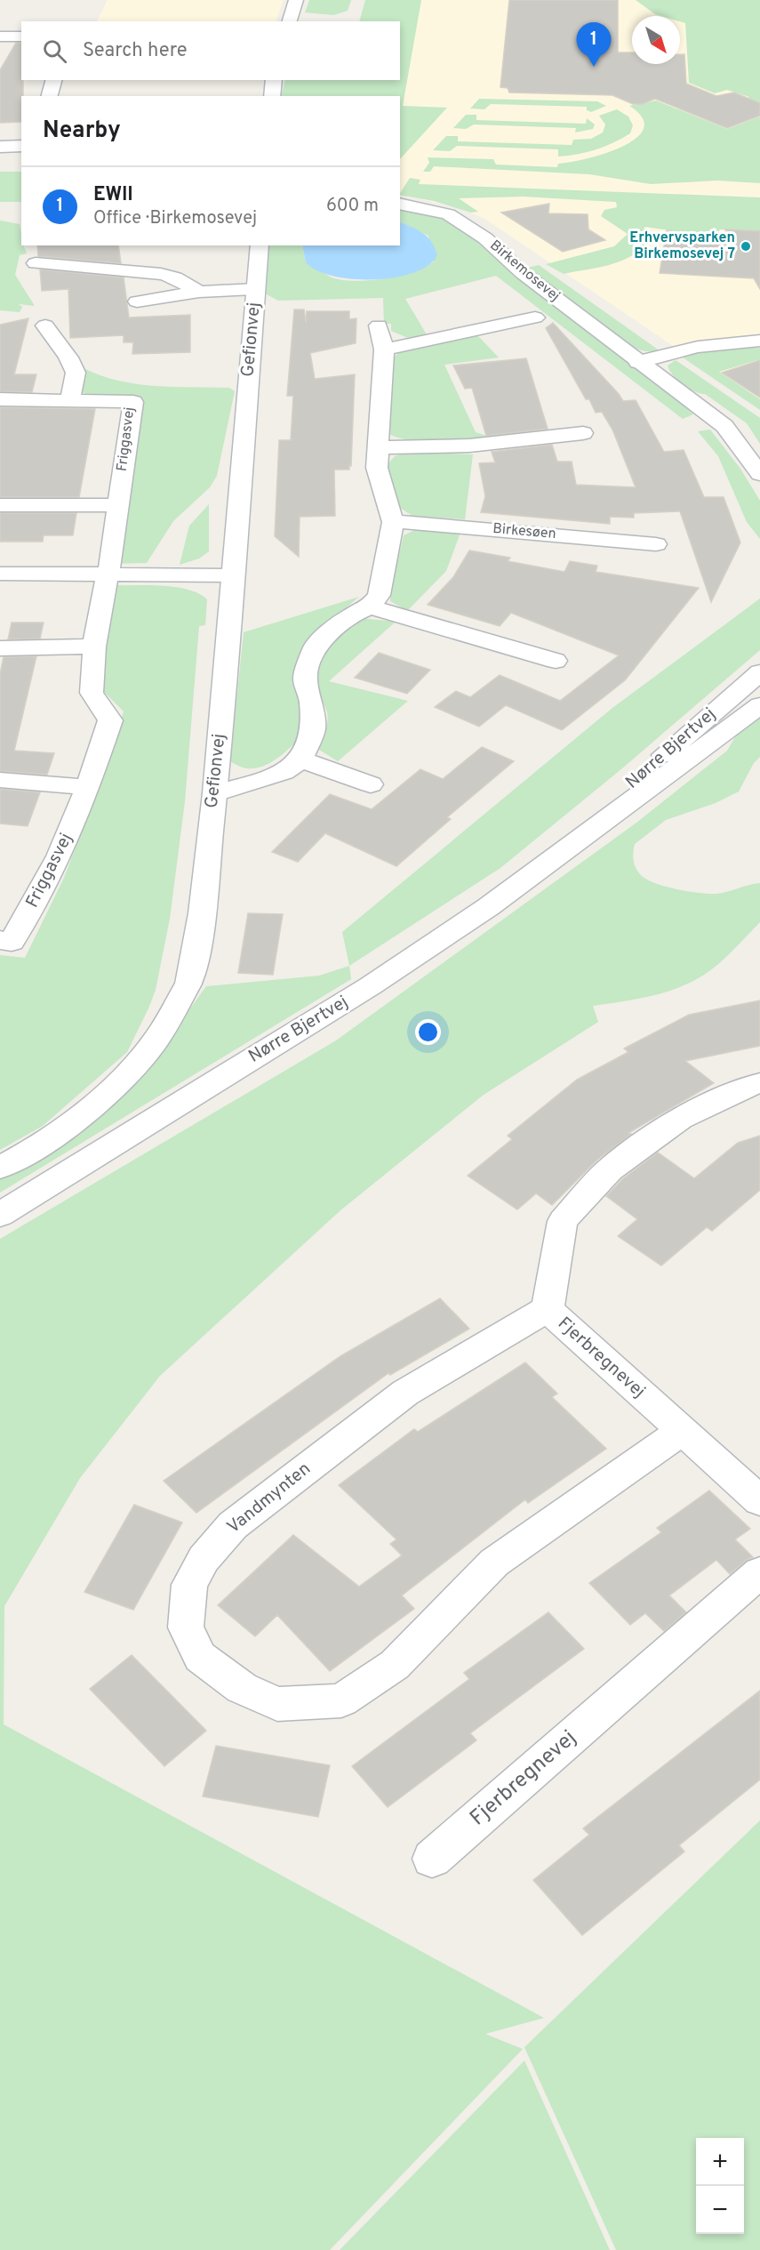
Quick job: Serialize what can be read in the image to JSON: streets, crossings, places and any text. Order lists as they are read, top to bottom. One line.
{"streets":{"street":["Birkemosevej","Gefionvej","Friggasvej","Birkesøen","Nørre Bjertvej","Fjerbregnevej","Vandmynten"]},"crossings":[["Fjerbregnevej","Vandmynten"]],"places":["Erhvervsparken Birkemosevej 7"],"north":"bottom right","page":{"search":"Search here","pins":"1","heading":"Nearby","list":[{"mark":"1","name":"EWII","note":"Office · Birkemosevej","value":"600 m"}],"map_buttons":["+","−"]}}
